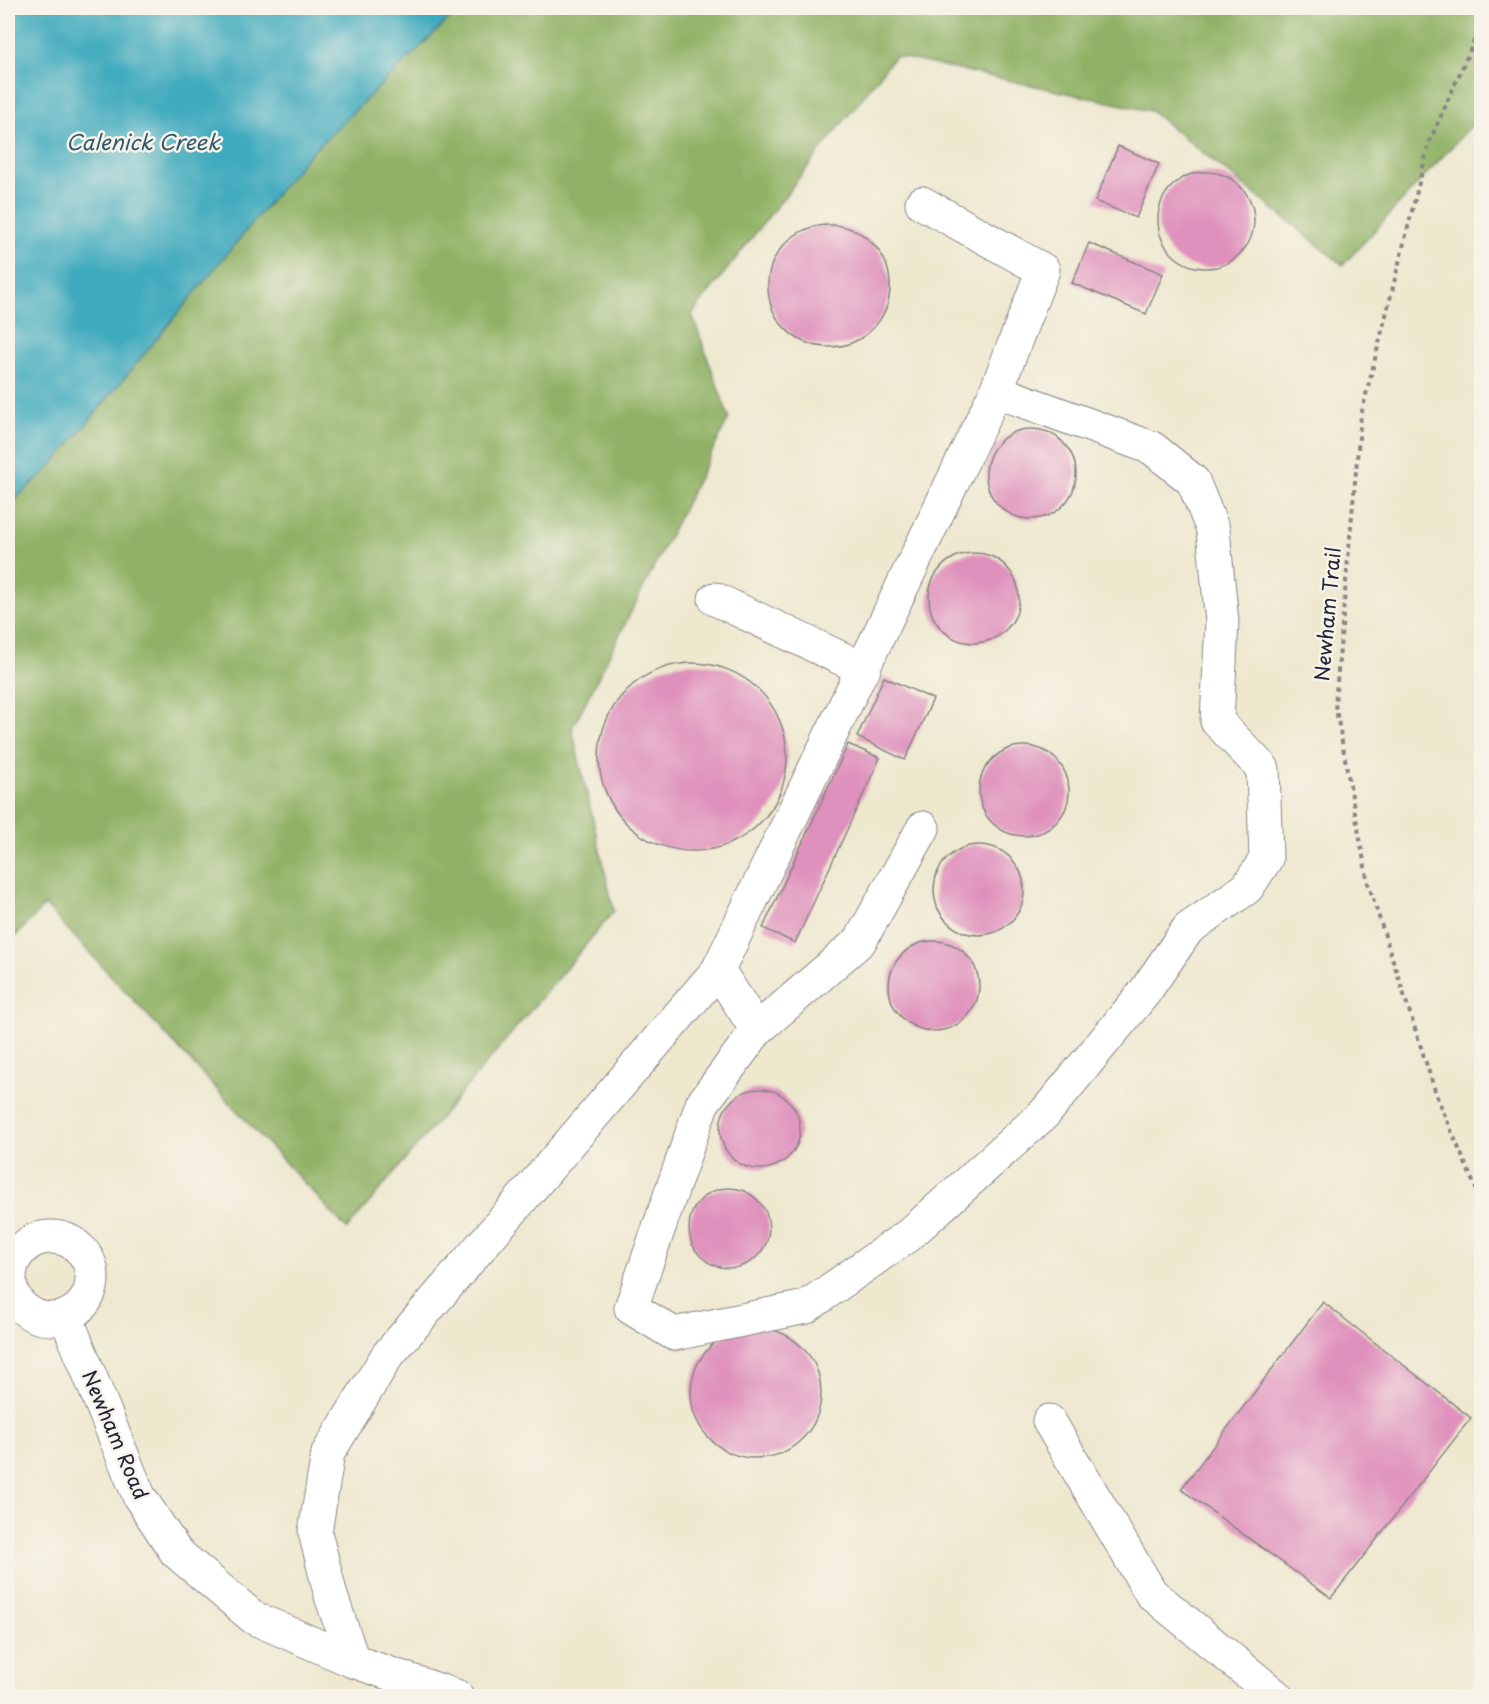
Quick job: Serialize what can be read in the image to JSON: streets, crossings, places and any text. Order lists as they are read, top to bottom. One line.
{"streets":{"street":["Newham Road"],"path":["Newham Trail"]},"water":["Calenick Creek"]}
